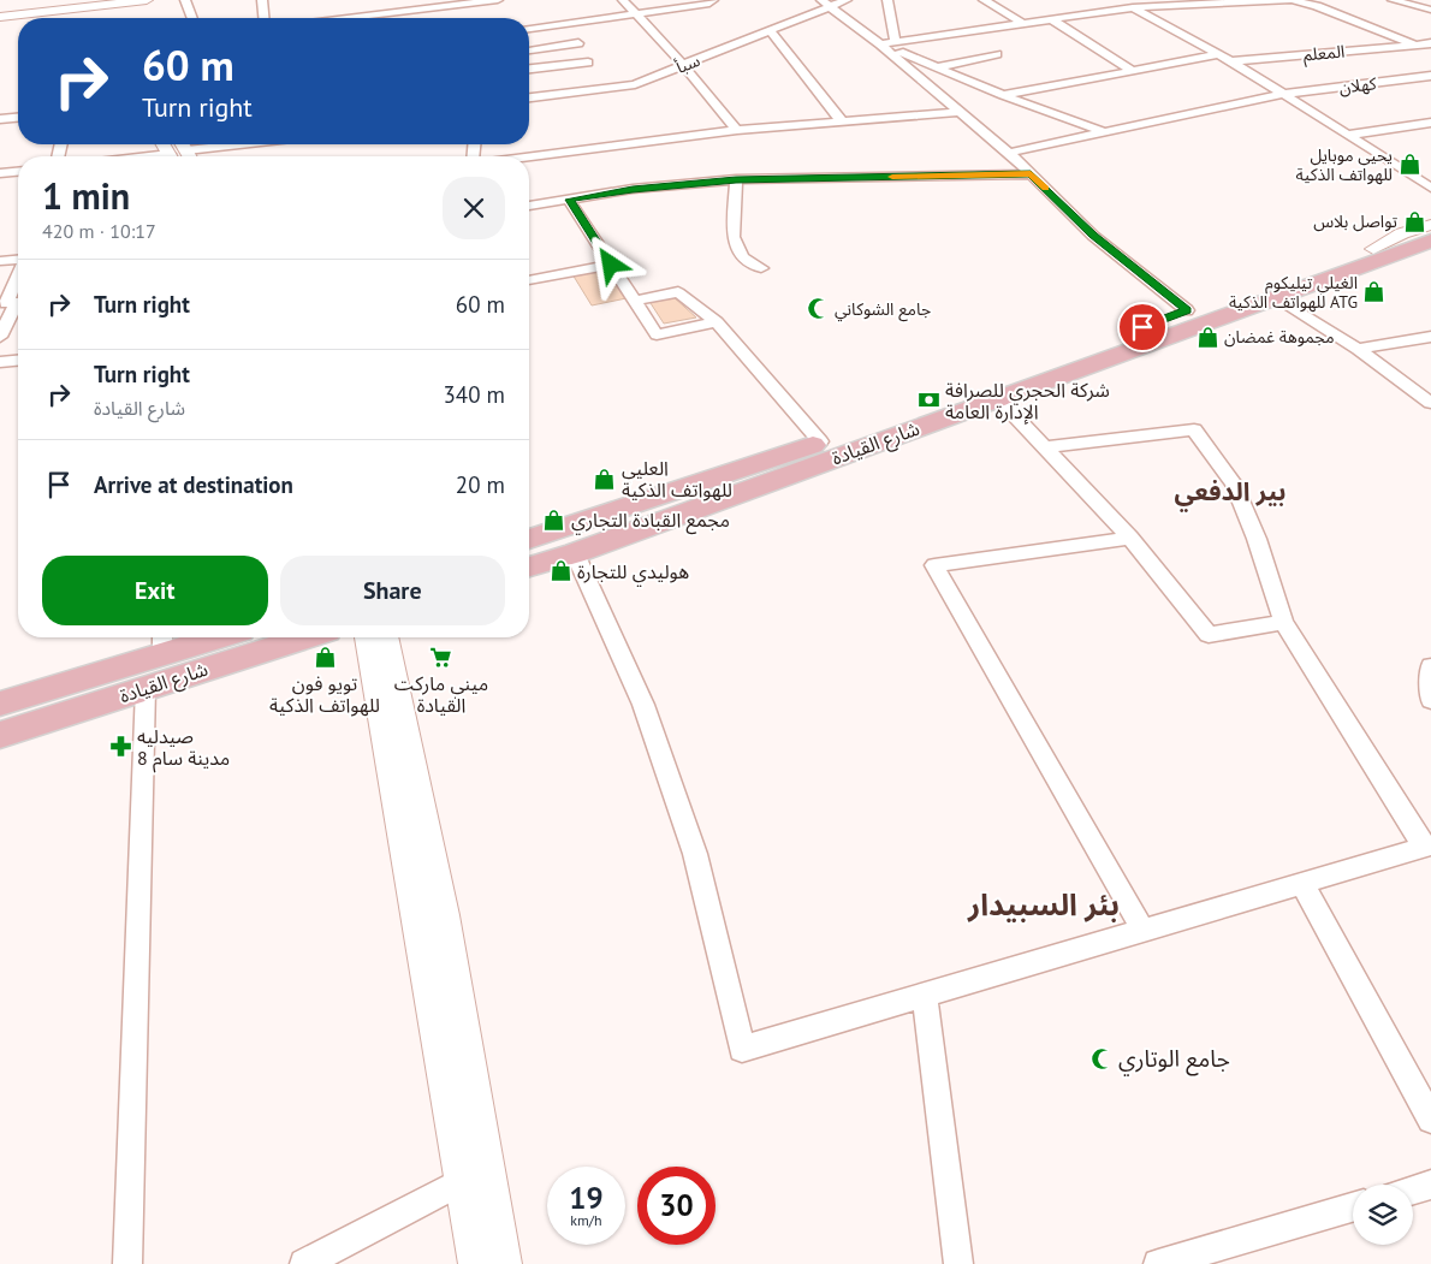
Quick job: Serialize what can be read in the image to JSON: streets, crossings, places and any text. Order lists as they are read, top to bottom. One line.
{"streets":{"main road":["شارع القيادة"],"street":["المعلم","سبأ","كهلان"]},"districts":["بير الدفعي","بئر السبيدار"],"places":{"shop":["يحيى موبايل للهواتف الذكية","تواصل بلاس","الغيلي تيليكوم للهواتف الذكية ATG","مجموهة غمضان","العليي للهواتف الذكية","مجمع القبادة التجاري","هوليدي للتجارة","تويو فون للهواتف الذكية"],"mosque":["جامع الشوكاني","جامع الوتاري"],"bank":["شركة الحجري للصرافة الإدارة العامة"],"supermarket":["ميني ماركت القيادة"],"pharmacy":["صيدليه مدينة سام 8"]},"page":{"turn":["60 m","Turn right"],"heading":["1 min","420 m · 10:17"],"list":[{"name":"Turn right","value":"60 m"},{"name":"Turn right","note":"شارع القيادة","value":"340 m"},{"name":"Arrive at destination","value":"20 m"}],"buttons":["Exit","Share"],"speed":"19 km/h","limit":"30"}}
